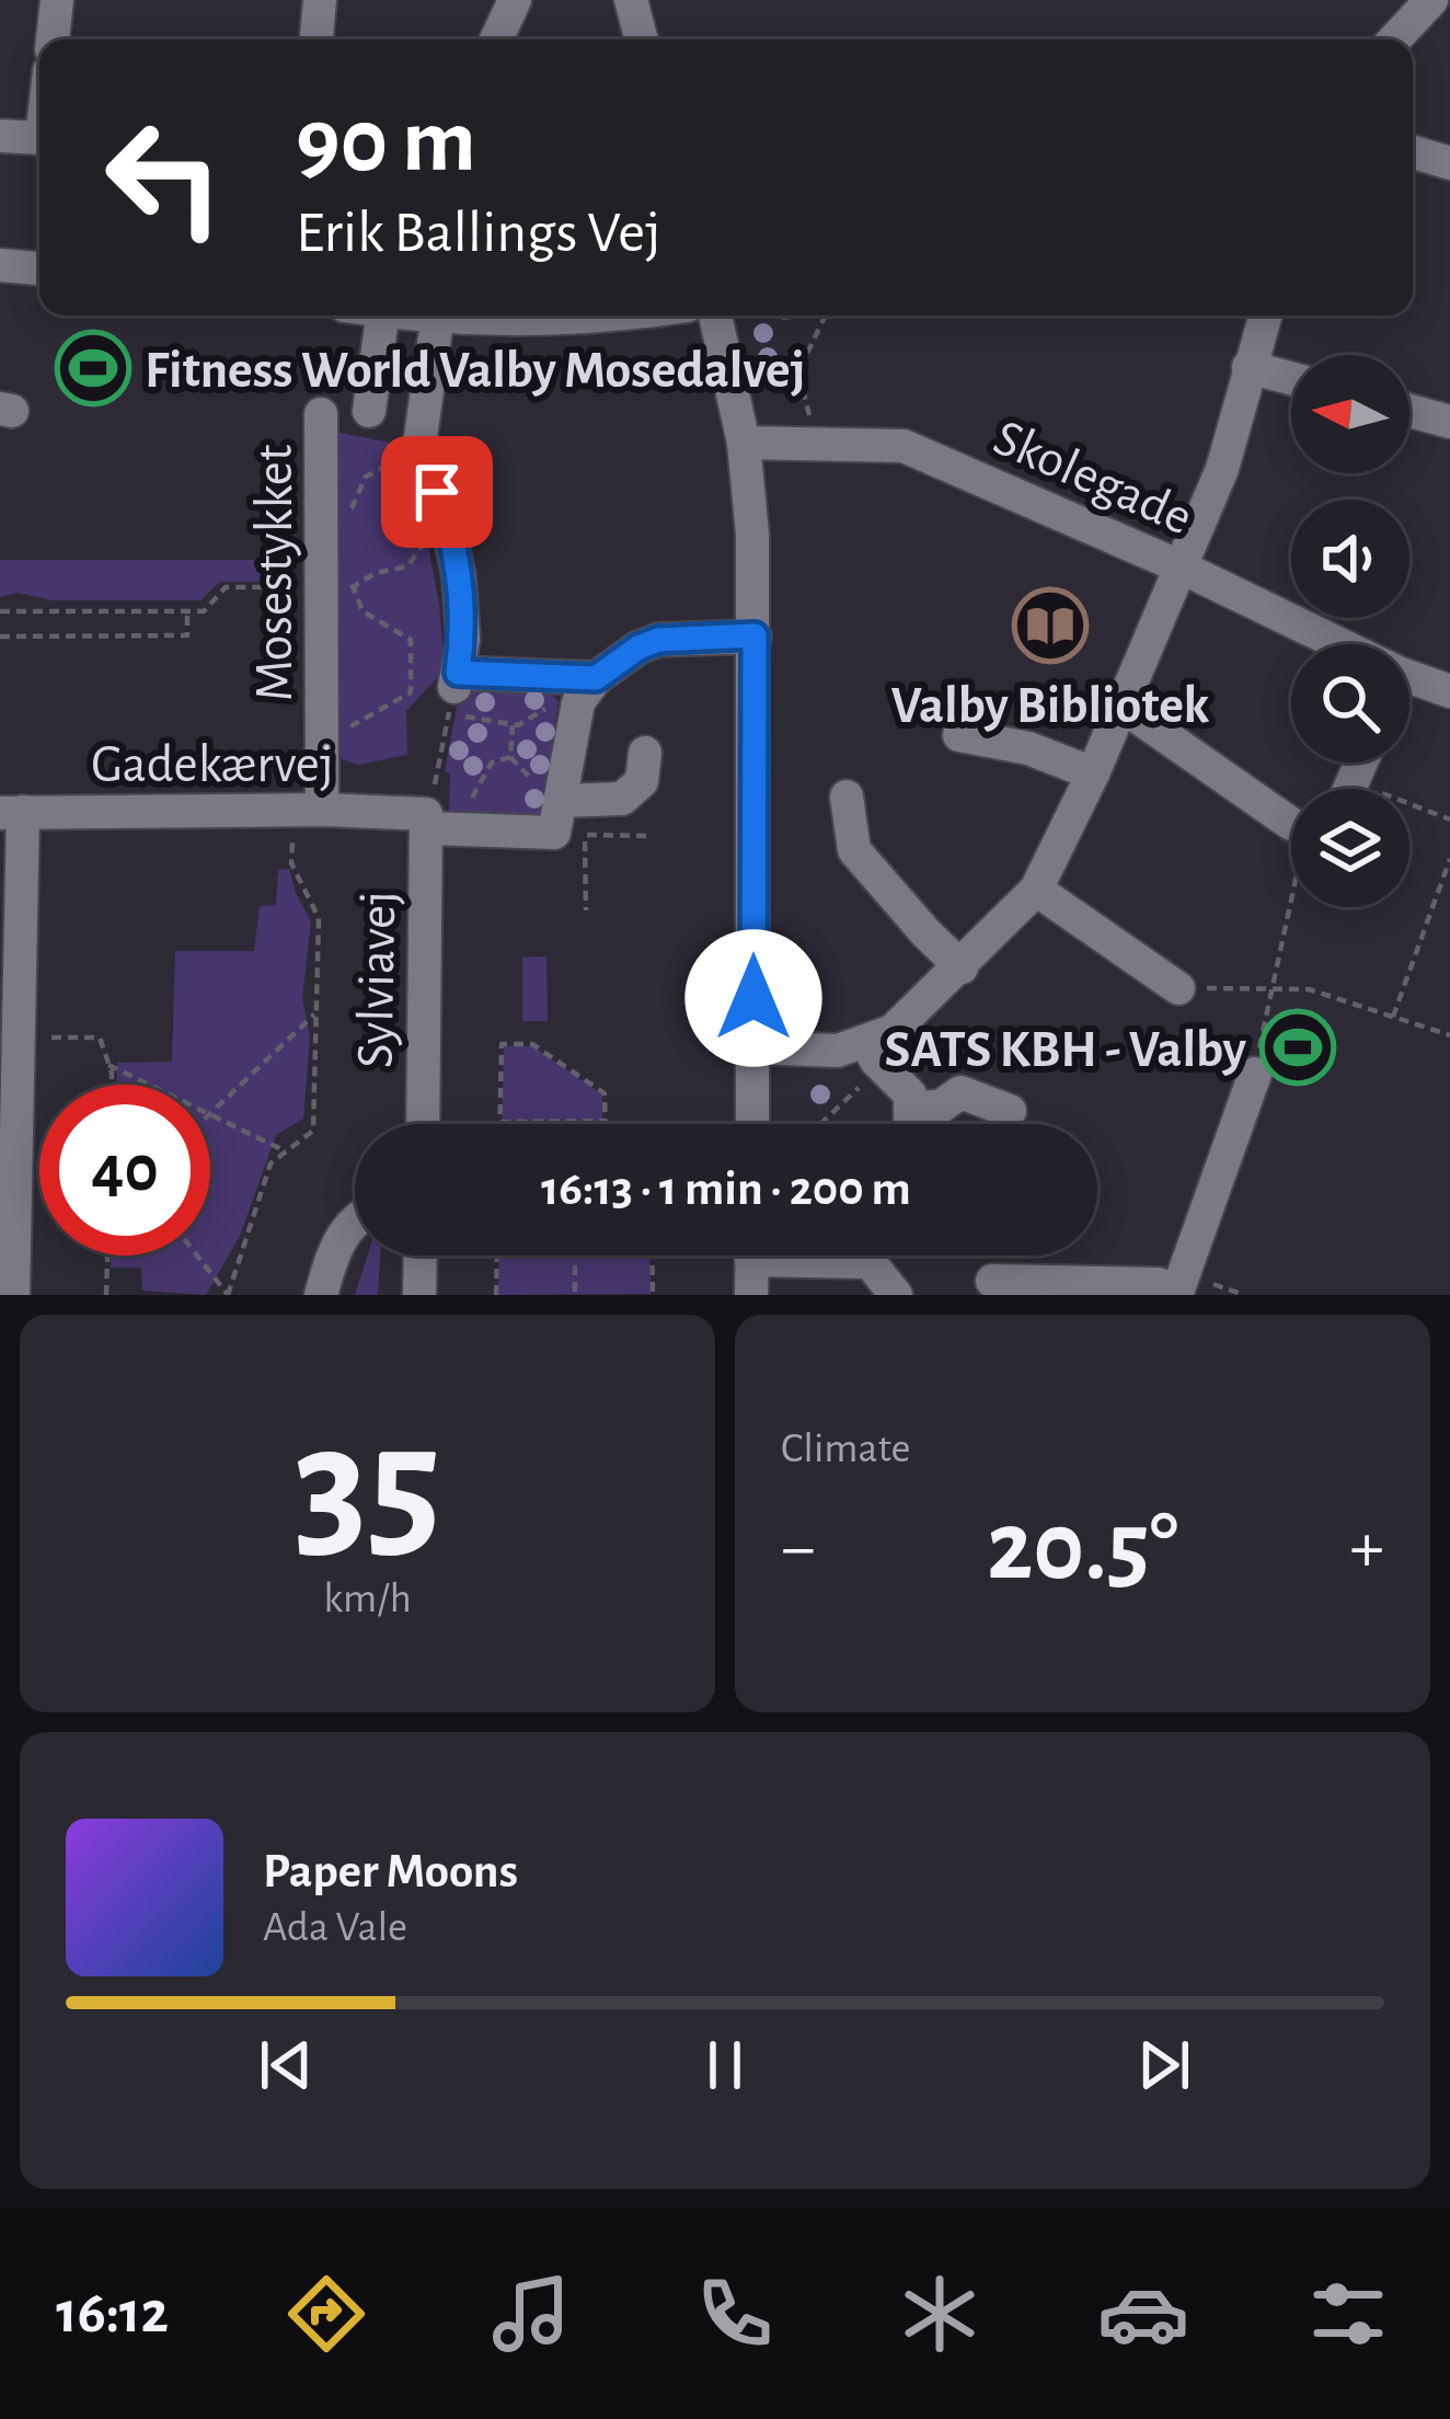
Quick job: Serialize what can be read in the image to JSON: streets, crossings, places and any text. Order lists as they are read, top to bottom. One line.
{"streets":{"street":["Skolegade","Mosestykket","Gadekærvej","Sylviavej"]},"crossings":[["Mosestykket","Gadekærvej"],["Gadekærvej","Sylviavej"]],"places":{"sports":["Fitness World Valby Mosedalvej","SATS KBH - Valby"],"library":["Valby Bibliotek"]},"north":"left","page":{"turn":["90 m","Erik Ballings Vej"],"limit":"40","trip":"16:13 · 1 min · 200 m","tile":[["35","km/h"],"Climate"],"heat":["−","20.5°","+"],"song":["Paper Moons","Ada Vale"],"tabs":"16:12"}}
